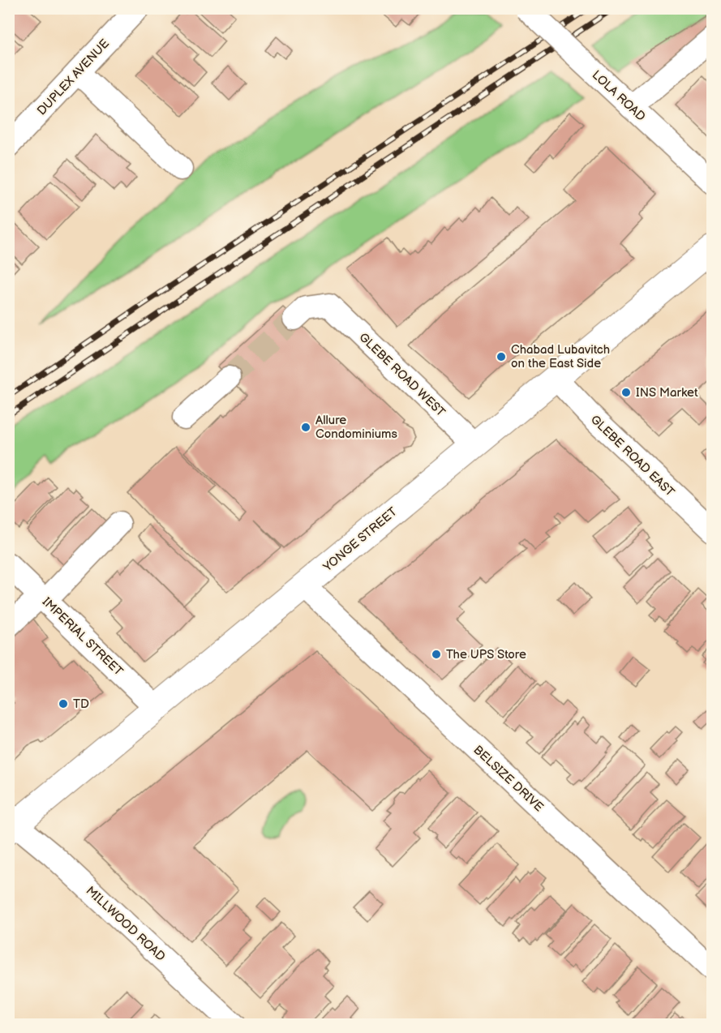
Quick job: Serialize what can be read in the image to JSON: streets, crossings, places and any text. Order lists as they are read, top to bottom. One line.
{"streets":{"main road":["YONGE STREET"],"street":["DUPLEX AVENUE","LOLA ROAD","GLEBE ROAD WEST","GLEBE ROAD EAST","IMPERIAL STREET","BELSIZE DRIVE","MILLWOOD ROAD"]},"crossings":[["GLEBE ROAD WEST","YONGE STREET"],["GLEBE ROAD EAST","YONGE STREET"],["YONGE STREET","IMPERIAL STREET"],["YONGE STREET","BELSIZE DRIVE"],["YONGE STREET","MILLWOOD ROAD"]],"places":["Chabad Lubavitch on the East Side","INS Market","Allure Condominiums","The UPS Store","TD"]}
